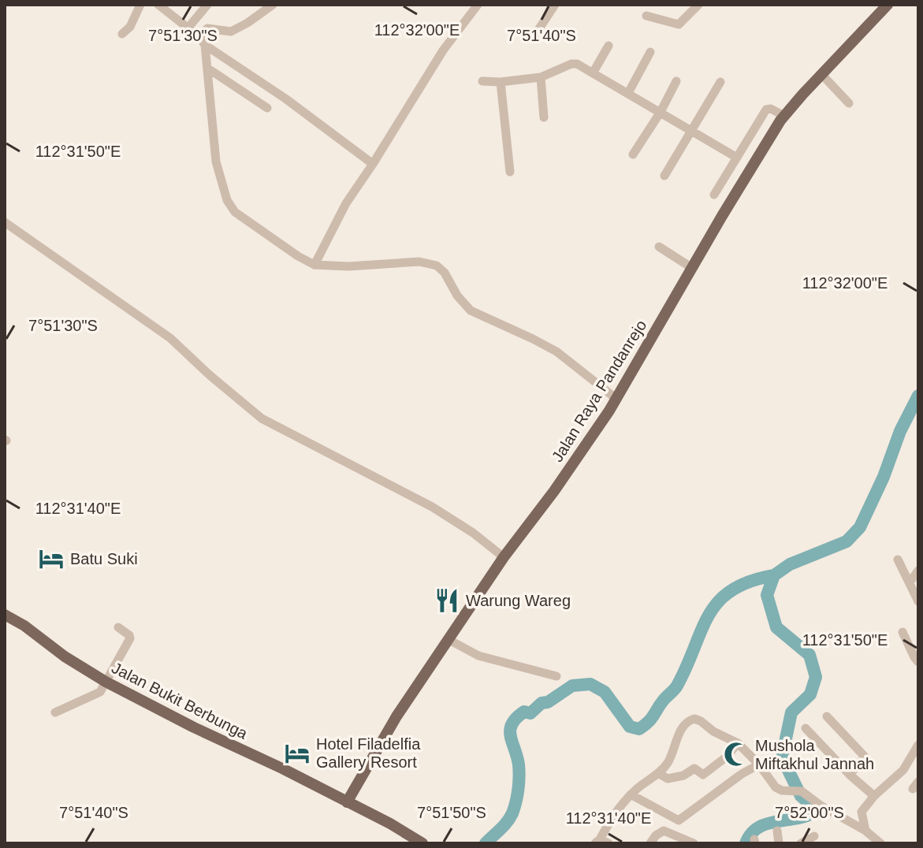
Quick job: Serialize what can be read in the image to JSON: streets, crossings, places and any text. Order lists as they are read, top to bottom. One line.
{"streets":{"main road":["Jalan Raya Pandanrejo","Jalan Bukit Berbunga"]},"crossings":[["Jalan Raya Pandanrejo","Jalan Bukit Berbunga"]],"places":{"hotel":["Batu Suki","Hotel Filadelfia Gallery Resort"],"restaurant":["Warung Wareg"],"mosque":["Mushola Miftakhul Jannah"]},"coordinates":["112°32'00\"E","7°51'30\"S","7°51'40\"S","112°31'50\"E","112°31'40\"E","7°51'50\"S","7°52'00\"S"]}
